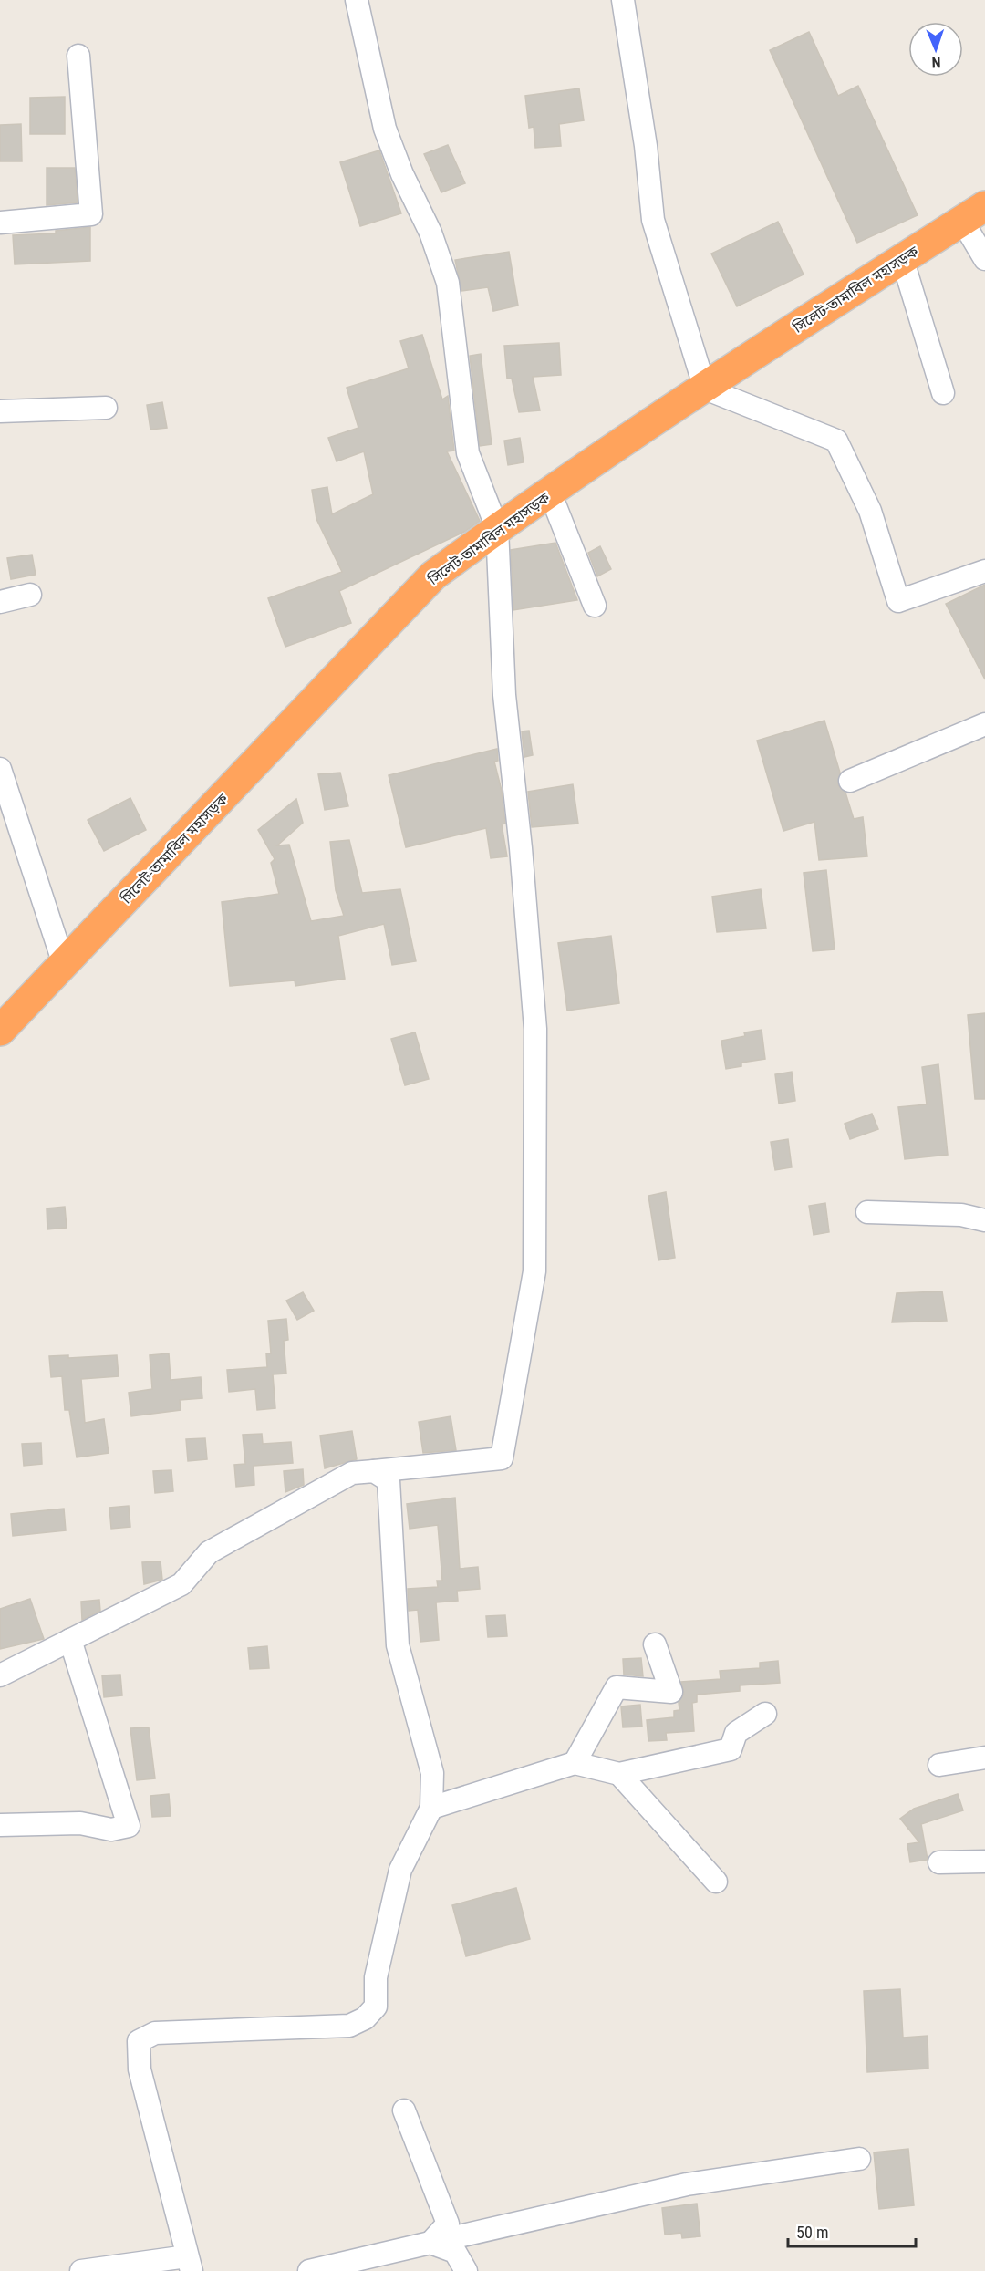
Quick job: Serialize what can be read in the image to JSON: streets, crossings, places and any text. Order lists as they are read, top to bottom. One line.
{"streets":{"highway":["সিলেট-তামাবিল মহাসড়ক"]},"scale_bar":"50 m","north":"bottom"}
